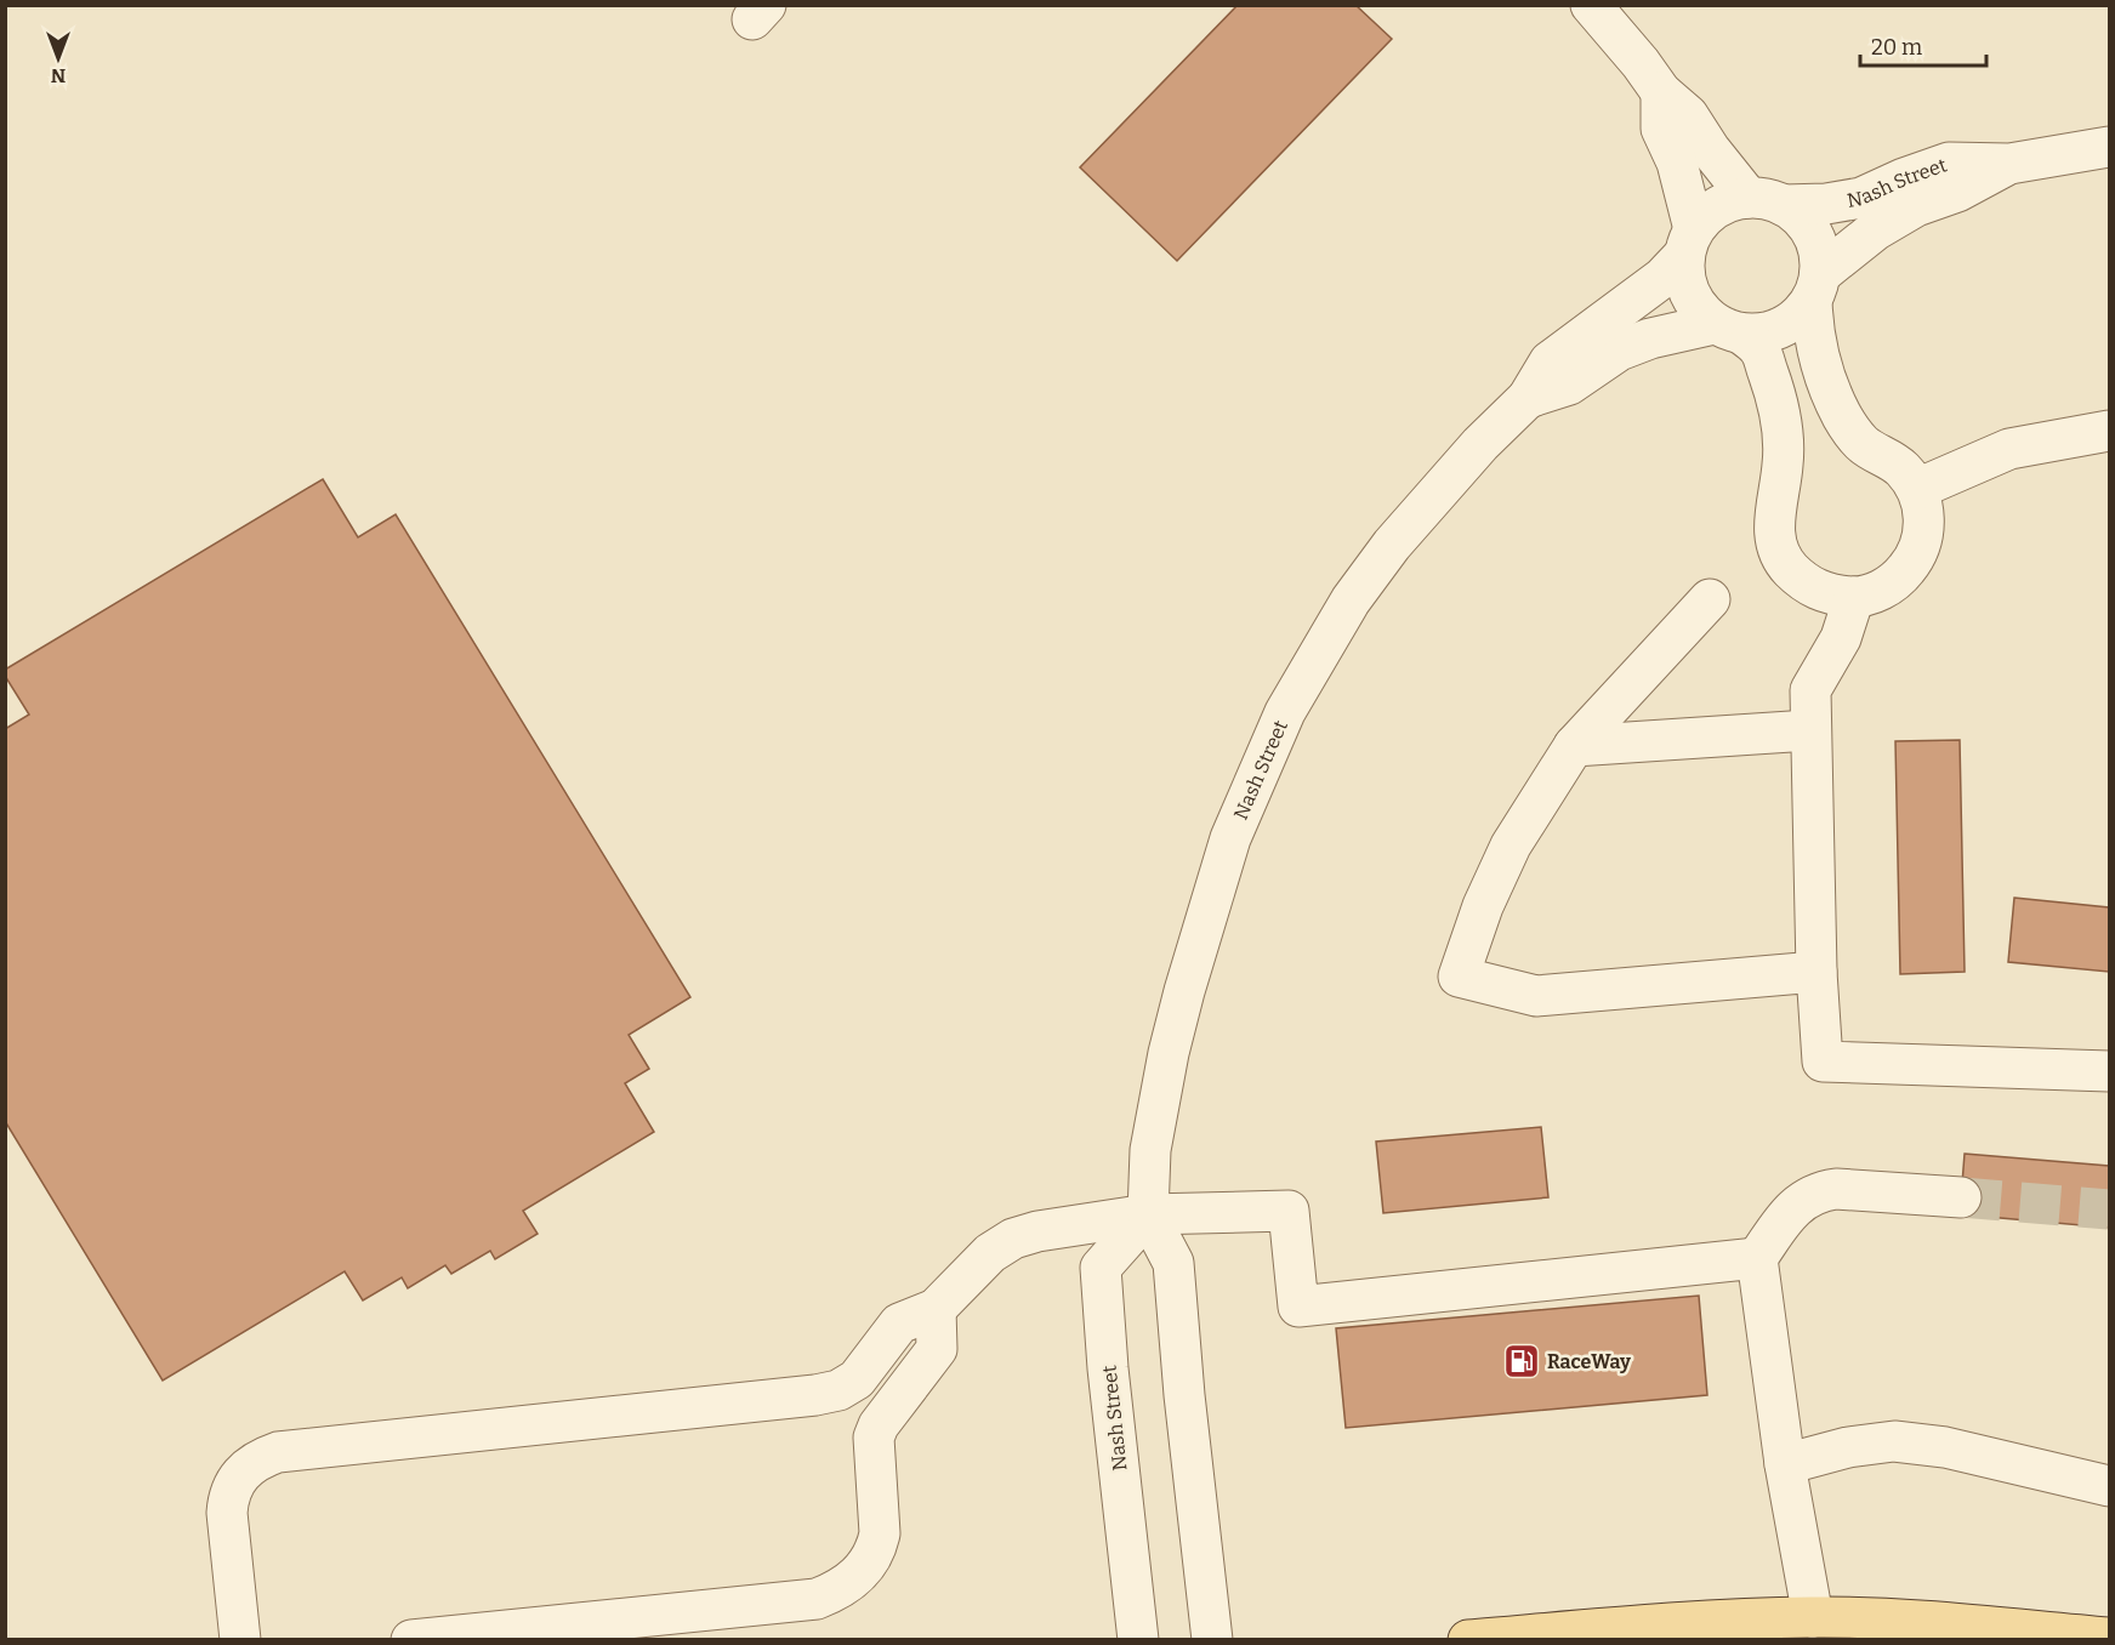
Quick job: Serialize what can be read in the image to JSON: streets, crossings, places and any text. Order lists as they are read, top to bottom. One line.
{"streets":{"street":["Nash Street"]},"places":{"fuel station":["RaceWay"]},"scale_bar":"20 m","north":"bottom"}
